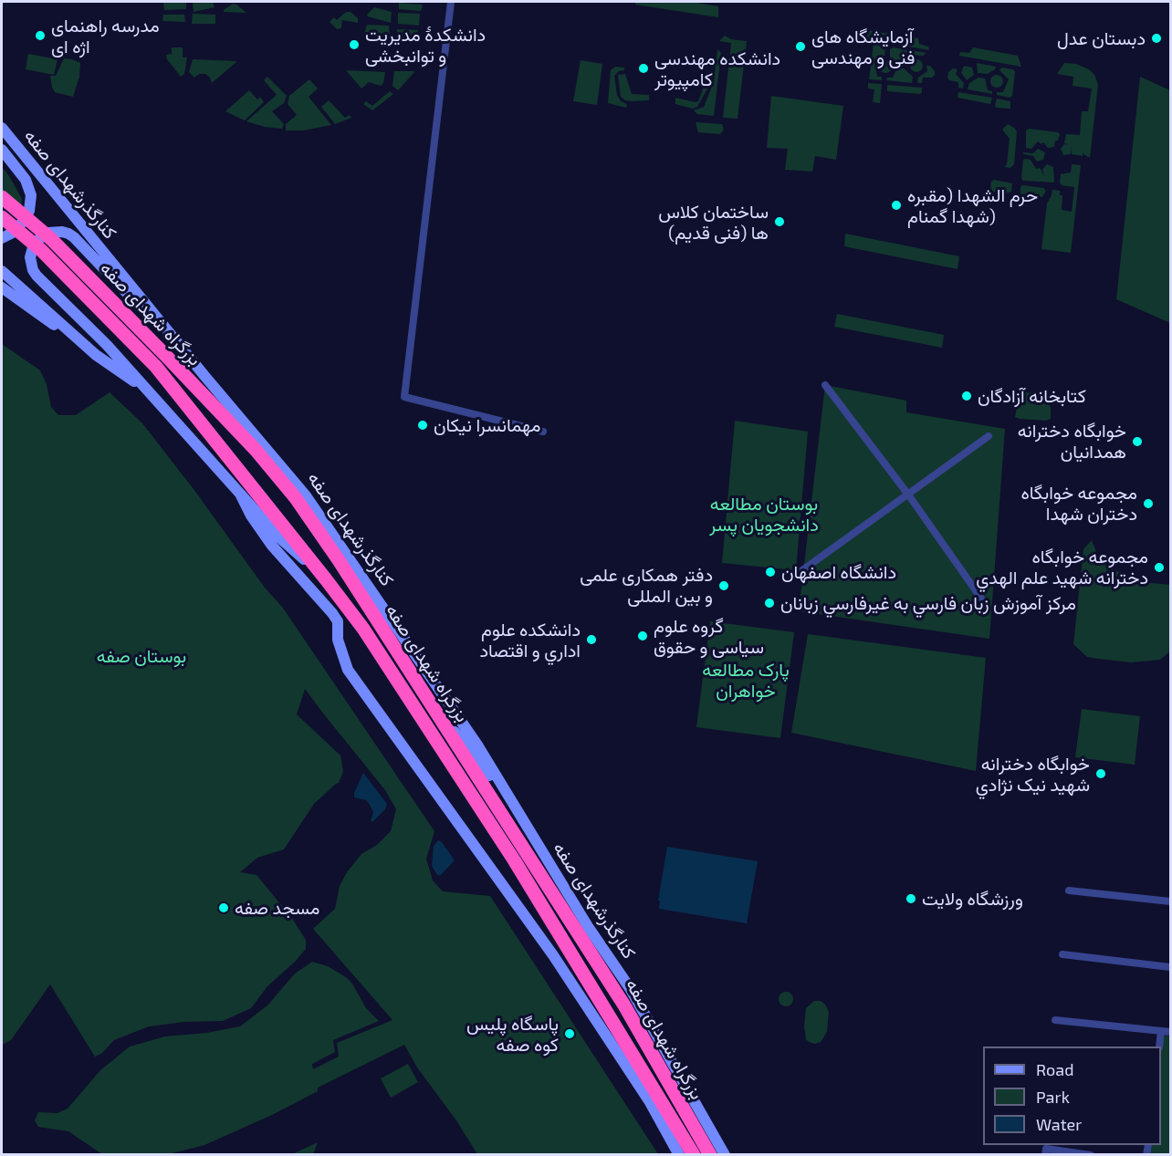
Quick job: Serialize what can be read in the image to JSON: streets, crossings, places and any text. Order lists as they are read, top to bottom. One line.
{"streets":{"highway":["بزرگراه شهدای صفه"],"main road":["کنارگذرشهدای صفه"]},"parks":["بوستان مطالعه دانشجویان پسر","بوستان صفه","پارک مطالعه خواهران"],"places":["مدرسه راهنمای اژه ای","دبستان عدل","دانشکدهٔ مدیریت و توانبخشی","آزمایشگاه های فنی و مهندسی","دانشکده مهندسی کامپیوتر","حرم الشهدا (مقبره شهدا گمنام)","ساختمان کلاس ها (فنی قدیم)","کتابخانه آزادگان","مهمانسرا نیکان","خوابگاه دخترانه همدانیان","مجموعه خوابگاه دختران شهدا","مجموعه خوابگاه دخترانه شهيد علم الهدي","دانشگاه اصفهان","دفتر همکاری علمی و بین المللی","مرکز آموزش زبان فارسي به غيرفارسي زبانان","گروه علوم سیاسی و حقوق","دانشکده علوم اداري و اقتصاد","خوابگاه دخترانه شهيد نيک نژادي","ورزشگاه ولایت","مسجد صفه","پاسگاه پلیس کوه صفه"],"legend":["Road","Park","Water"]}
